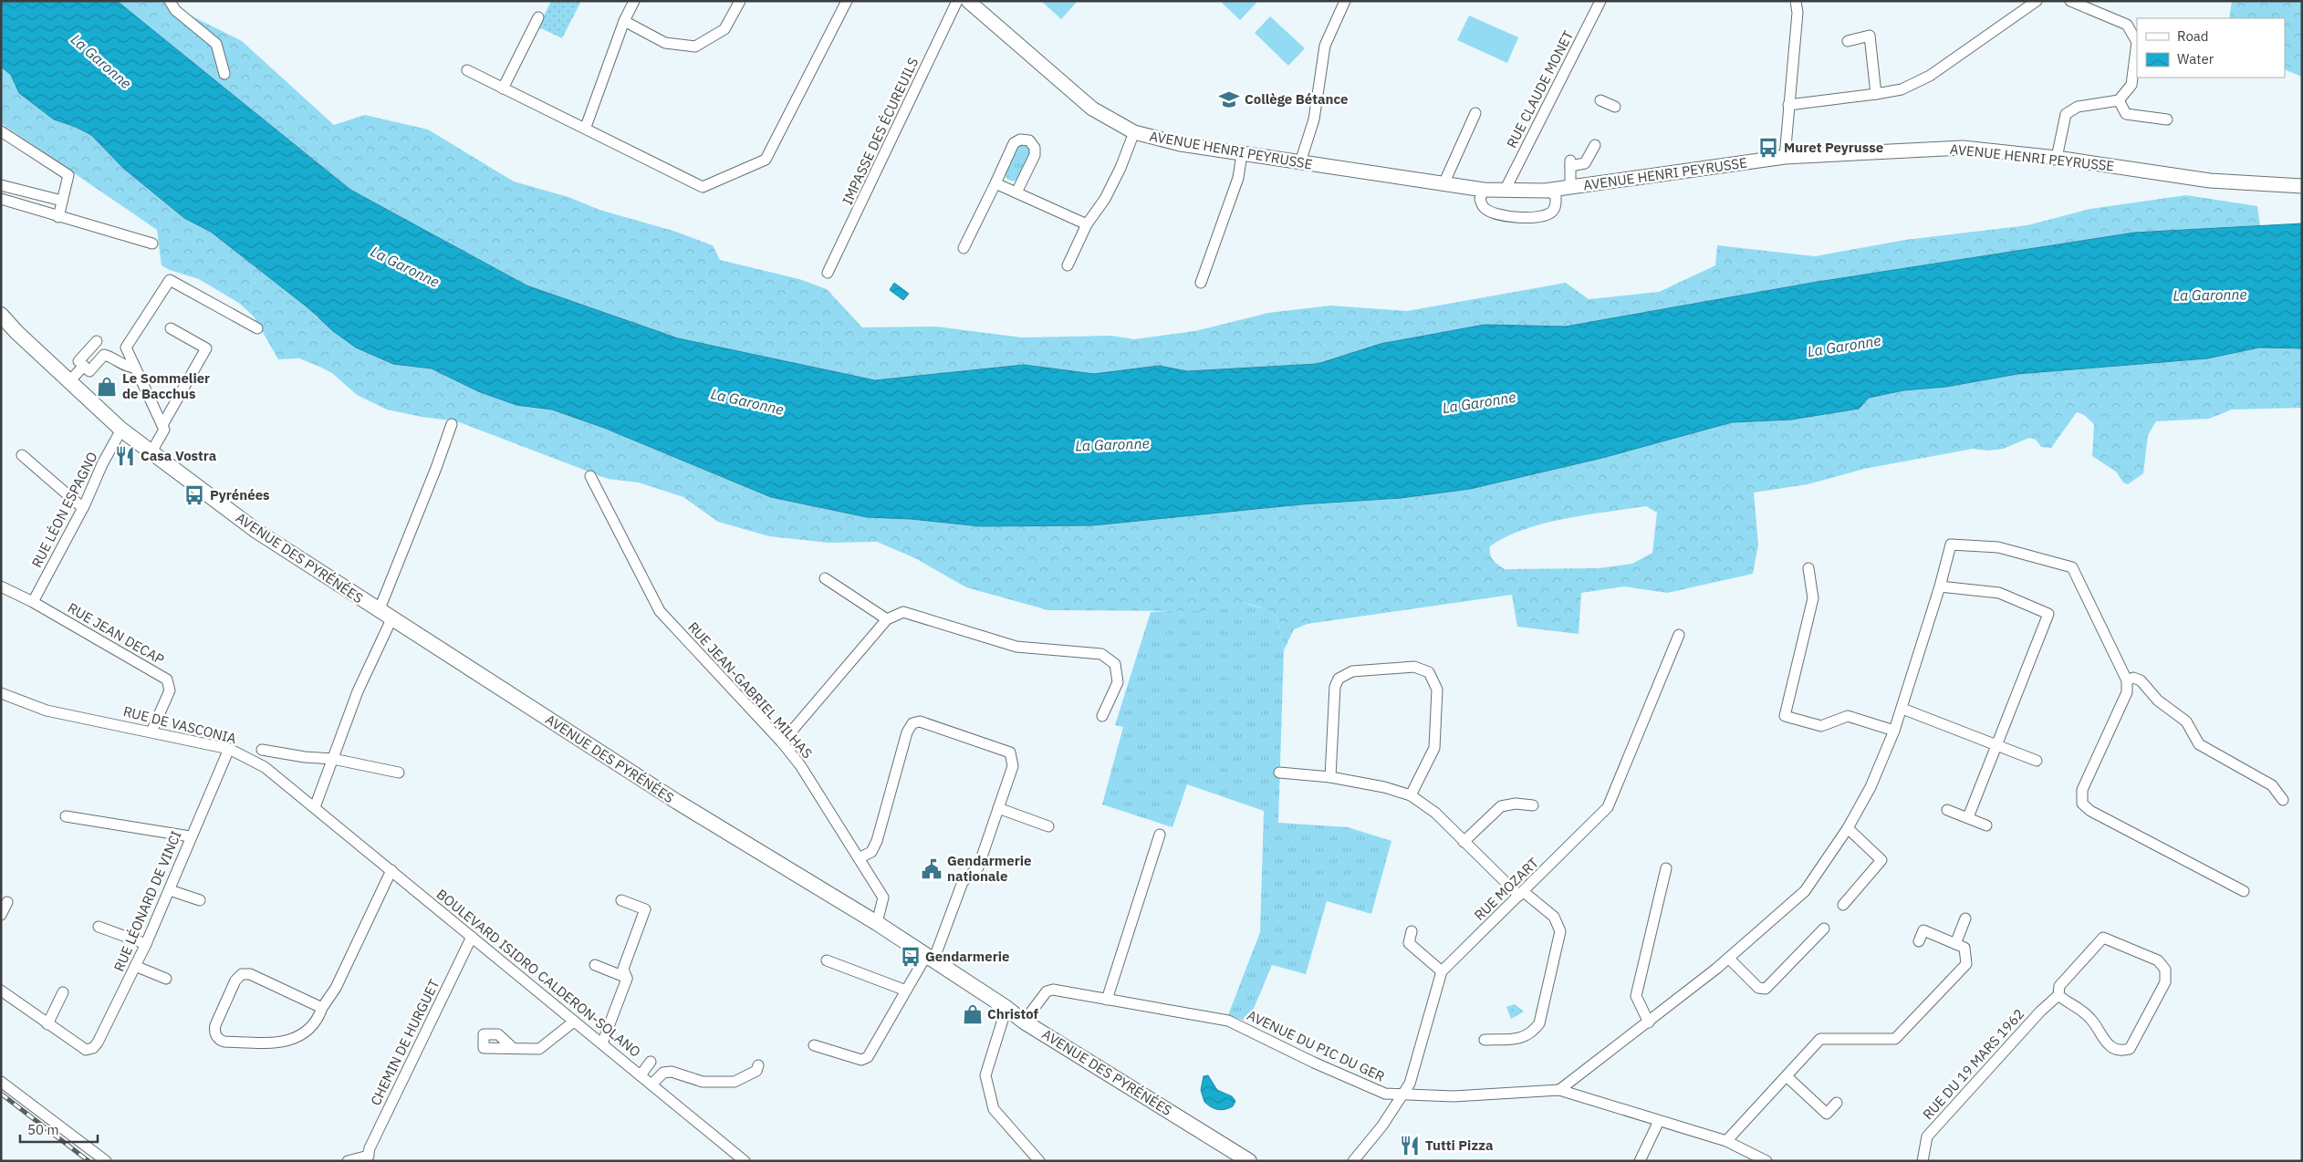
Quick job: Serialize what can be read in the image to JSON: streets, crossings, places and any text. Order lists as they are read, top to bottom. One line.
{"streets":{"main road":["AVENUE DES PYRÉNÉES"],"street":["RUE CLAUDE MONET","IMPASSE DES ÉCUREUILS","AVENUE HENRI PEYRUSSE","RUE LÉON ESPAGNO","RUE JEAN DECAP","RUE JEAN-GABRIEL MILHAS","RUE DE VASCONIA","RUE MOZART","RUE LÉONARD DE VINCI","BOULEVARD ISIDRO CALDERON-SOLANO","CHEMIN DE HURGUET","AVENUE DU PIC DU GER","RUE DU 19 MARS 1962"]},"crossings":[["RUE CLAUDE MONET","AVENUE HENRI PEYRUSSE"],["RUE LÉON ESPAGNO","AVENUE DES PYRÉNÉES"],["RUE LÉON ESPAGNO","RUE JEAN DECAP"],["AVENUE DES PYRÉNÉES","RUE JEAN-GABRIEL MILHAS"],["AVENUE DES PYRÉNÉES","AVENUE DU PIC DU GER"],["RUE JEAN DECAP","RUE DE VASCONIA"],["RUE DE VASCONIA","RUE LÉONARD DE VINCI"],["RUE DE VASCONIA","BOULEVARD ISIDRO CALDERON-SOLANO"],["RUE MOZART","AVENUE DU PIC DU GER"],["BOULEVARD ISIDRO CALDERON-SOLANO","CHEMIN DE HURGUET"]],"water":["La Garonne"],"places":{"school or university":["Collège Bétance"],"bus stop":["Muret Peyrusse","Pyrénées","Gendarmerie"],"shop":["Le Sommelier de Bacchus","Christof"],"restaurant":["Casa Vostra","Tutti Pizza"],"public building":["Gendarmerie nationale"]},"legend":["Road","Water"],"scale_bar":"50 m"}
